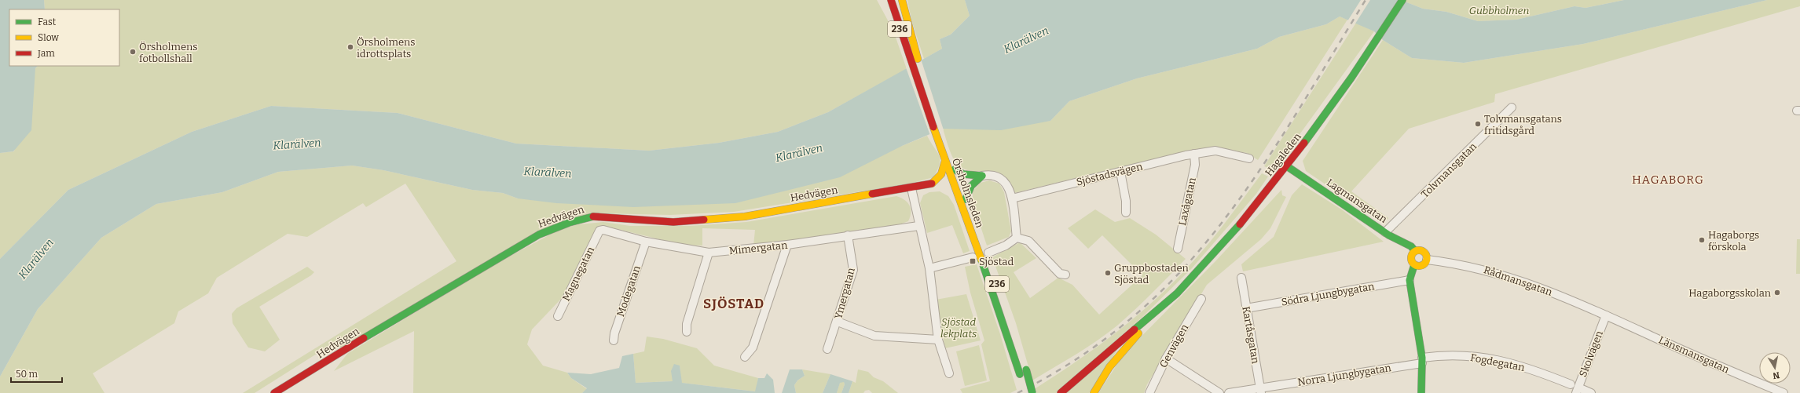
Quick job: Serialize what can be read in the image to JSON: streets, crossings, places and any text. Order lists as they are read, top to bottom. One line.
{"streets":{"street":["236","Hagaleden","Tolvmansgatan","Sjöstadsvägen","Örsholmsleden","Hedvägen","Lagmansgatan","Laxågatan","Mimergatan","Magnegatan","Rådmansgatan","Modegatan","Ymergatan","Södra Ljungbygatan","Kartåsgatan","Genvägen","Skolvägen","Länsmansgatan","Fogdegatan","Norra Ljungbygatan"]},"crossings":[["Hagaleden","Lagmansgatan"],["Tolvmansgatan","Lagmansgatan"],["Sjöstadsvägen","Laxågatan"],["Örsholmsleden","Hedvägen"],["Lagmansgatan","Rådmansgatan"],["Mimergatan","Magnegatan"],["Mimergatan","Modegatan"],["Mimergatan","Ymergatan"],["Rådmansgatan","Skolvägen"],["Rådmansgatan","Länsmansgatan"],["Södra Ljungbygatan","Kartåsgatan"],["Kartåsgatan","Norra Ljungbygatan"],["Skolvägen","Länsmansgatan"],["Fogdegatan","Norra Ljungbygatan"]],"districts":["HAGABORG","SJÖSTAD"],"water":["Klarälven"],"parks":["Gubbholmen","Sjöstad lekplats"],"places":{"other":["Örsholmens idrottsplats","Örsholmens fotbollshall","Tolvmansgatans fritidsgård","Hagaborgs förskola","Gruppbostaden Sjöstad","Hagaborgsskolan"],"transit":["Sjöstad"]},"legend":["Fast","Slow","Jam"],"scale_bar":"50 m","north":"bottom"}
